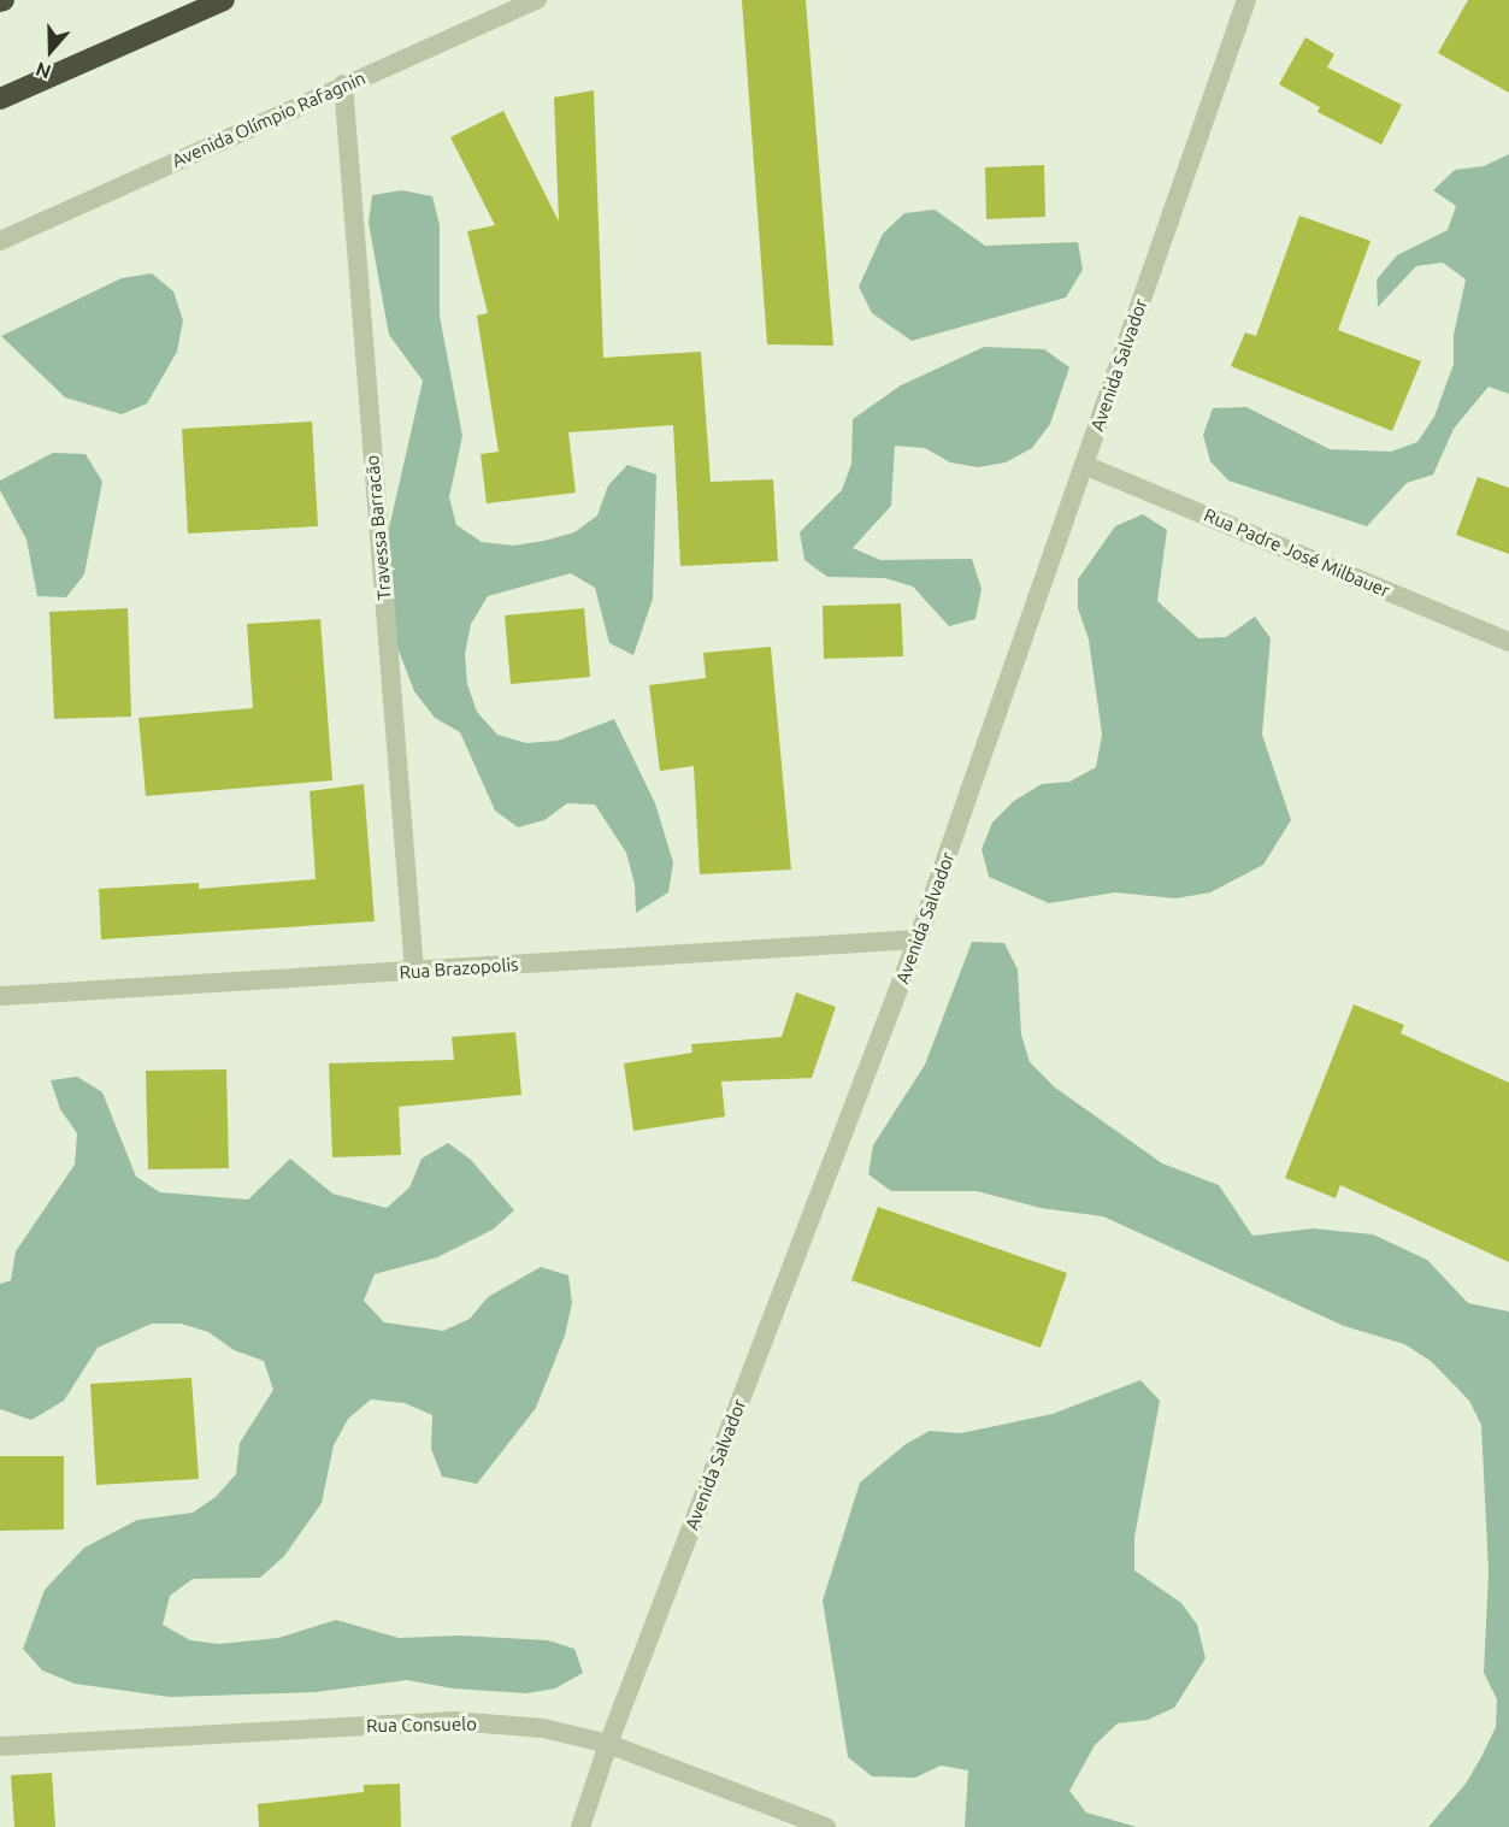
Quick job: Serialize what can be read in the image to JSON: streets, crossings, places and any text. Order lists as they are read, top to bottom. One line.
{"streets":{"street":["Avenida Olímpio Rafagnin","Avenida Salvador","Travessa Barracão","Rua Padre José Milbauer","Rua Brazopolis","Rua Consuelo"]},"crossings":[["Avenida Olímpio Rafagnin","Travessa Barracão"],["Avenida Salvador","Rua Padre José Milbauer"],["Avenida Salvador","Rua Brazopolis"],["Avenida Salvador","Rua Consuelo"],["Travessa Barracão","Rua Brazopolis"]],"north":"bottom"}
